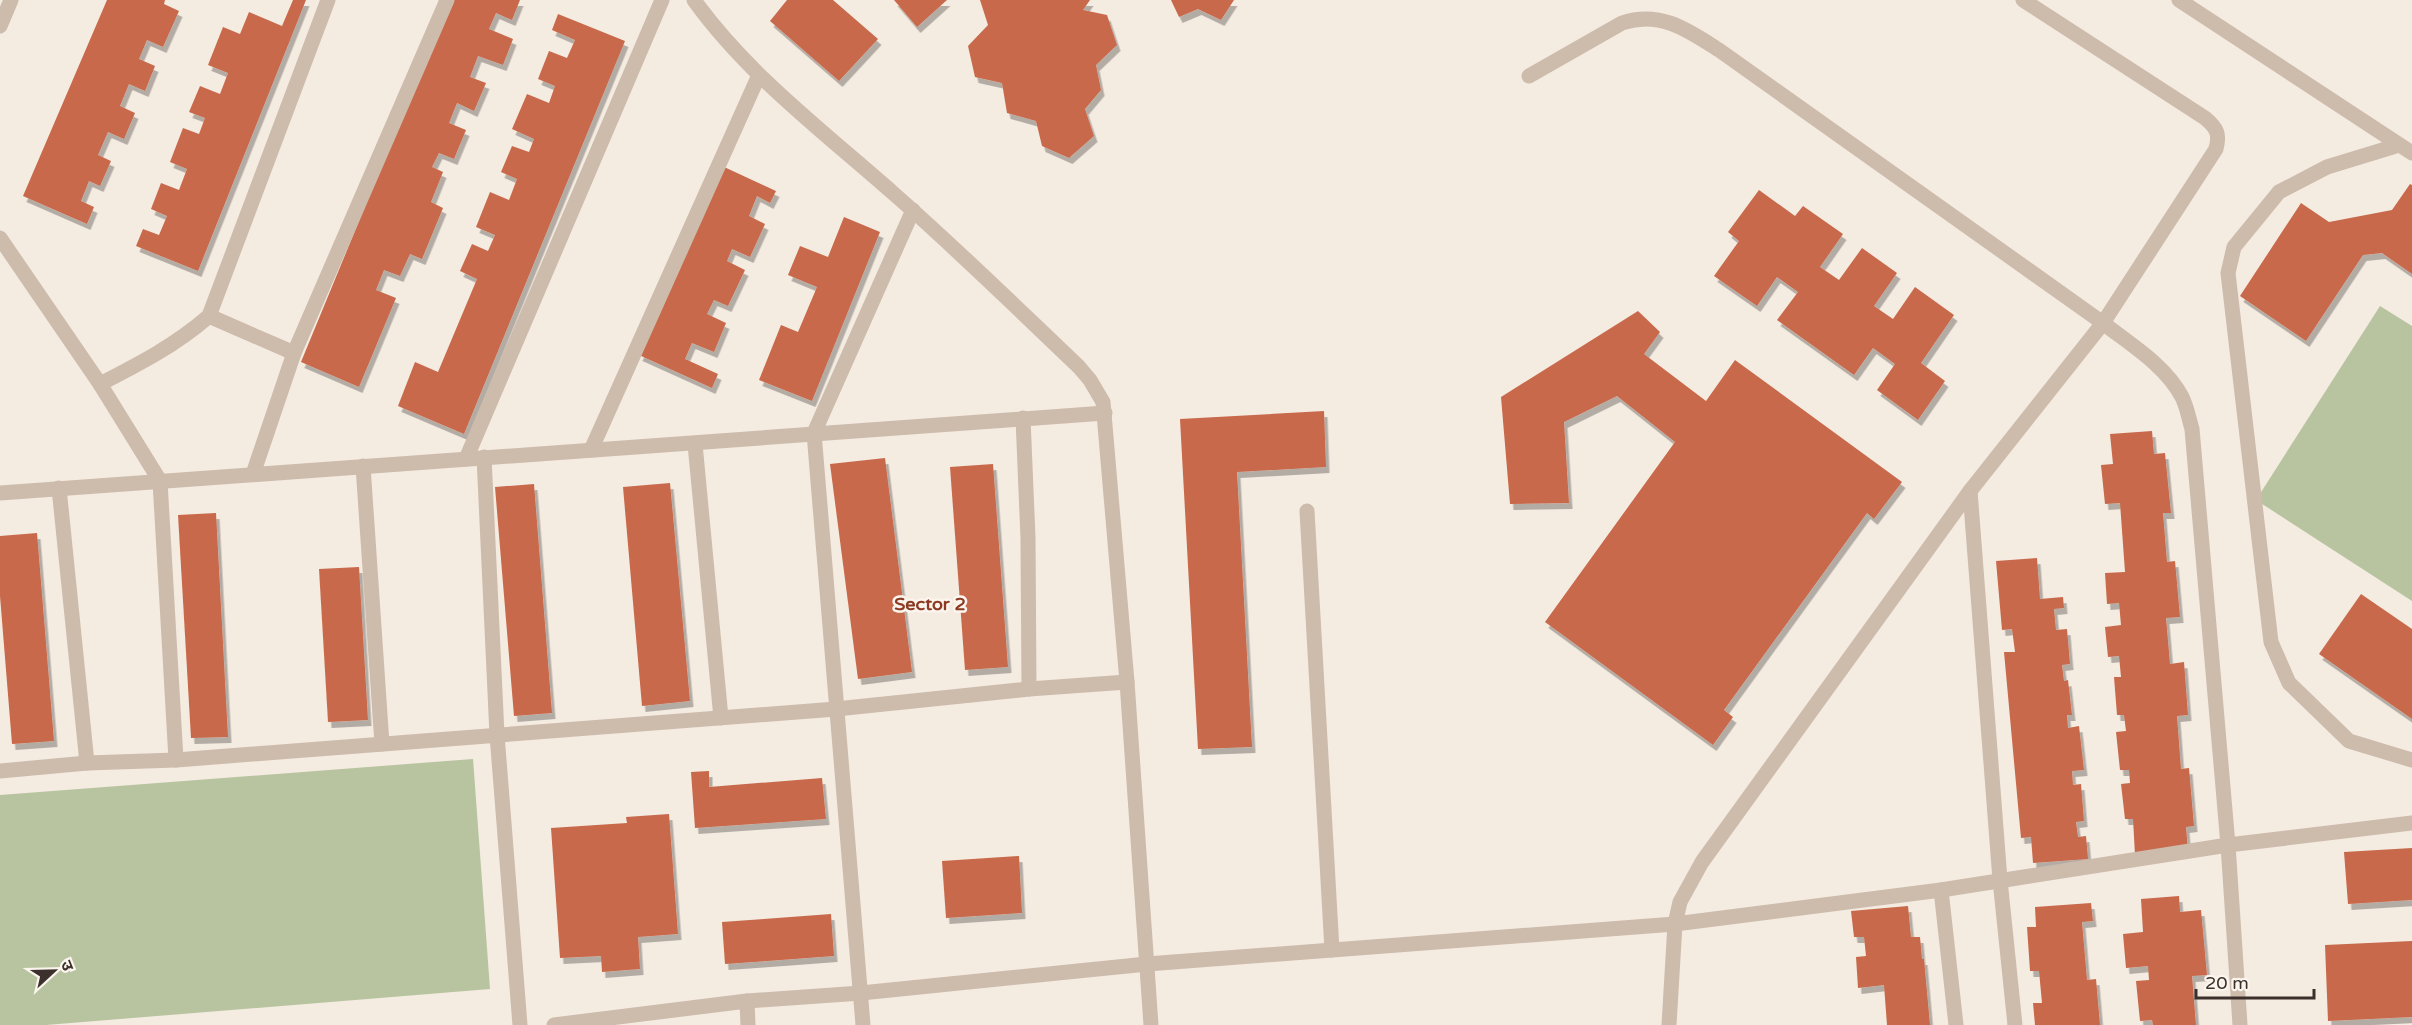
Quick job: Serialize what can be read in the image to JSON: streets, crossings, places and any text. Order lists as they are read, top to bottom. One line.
{"districts":["Sector 2"],"scale_bar":"20 m","north":"right"}
